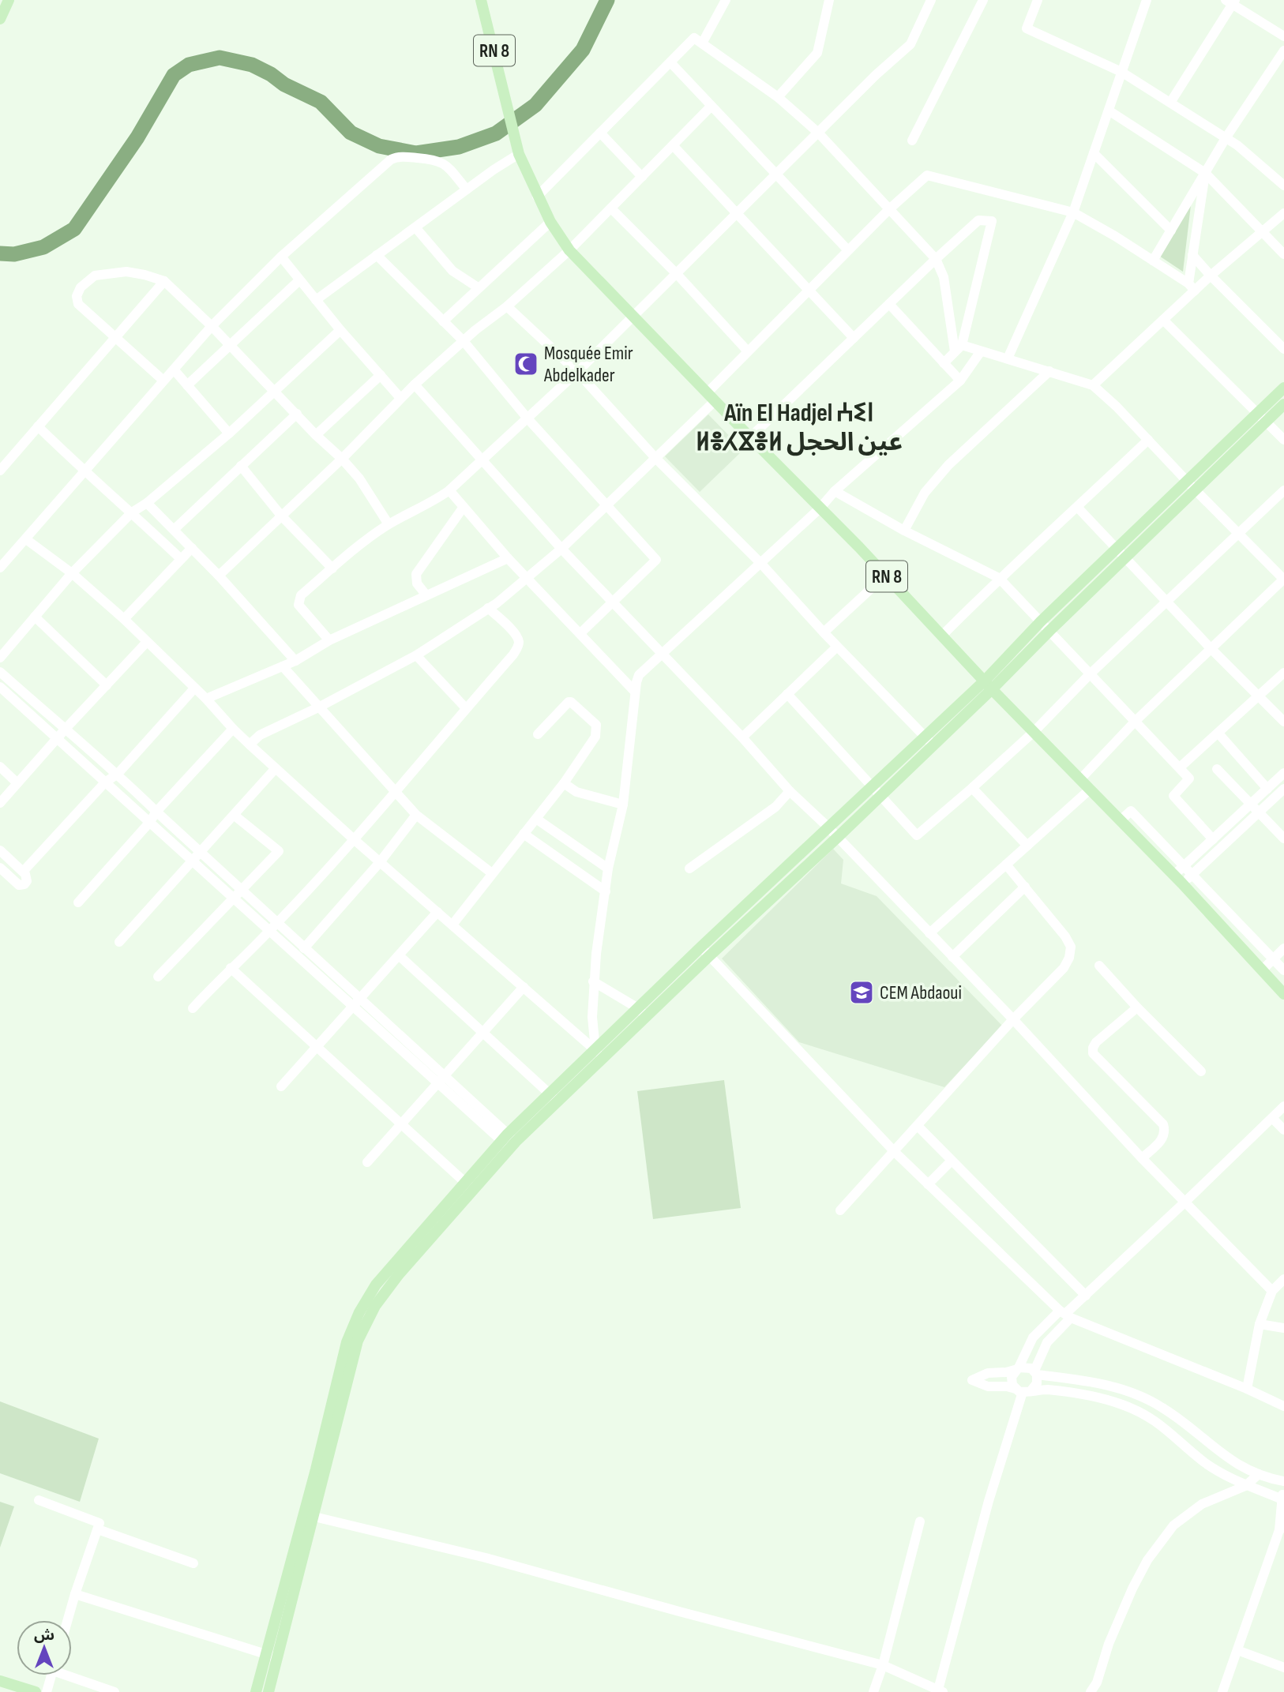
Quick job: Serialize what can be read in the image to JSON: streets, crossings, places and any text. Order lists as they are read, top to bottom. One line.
{"streets":{"main road":["RN 8"]},"districts":["Aïn El Hadjel ⵄⵉⵏ ⵍⴻⵃⴵⴻⵍ عين الحجل"],"places":{"mosque":["Mosquée Emir Abdelkader"],"school or university":["CEM Abdaoui"]},"north":"top"}
